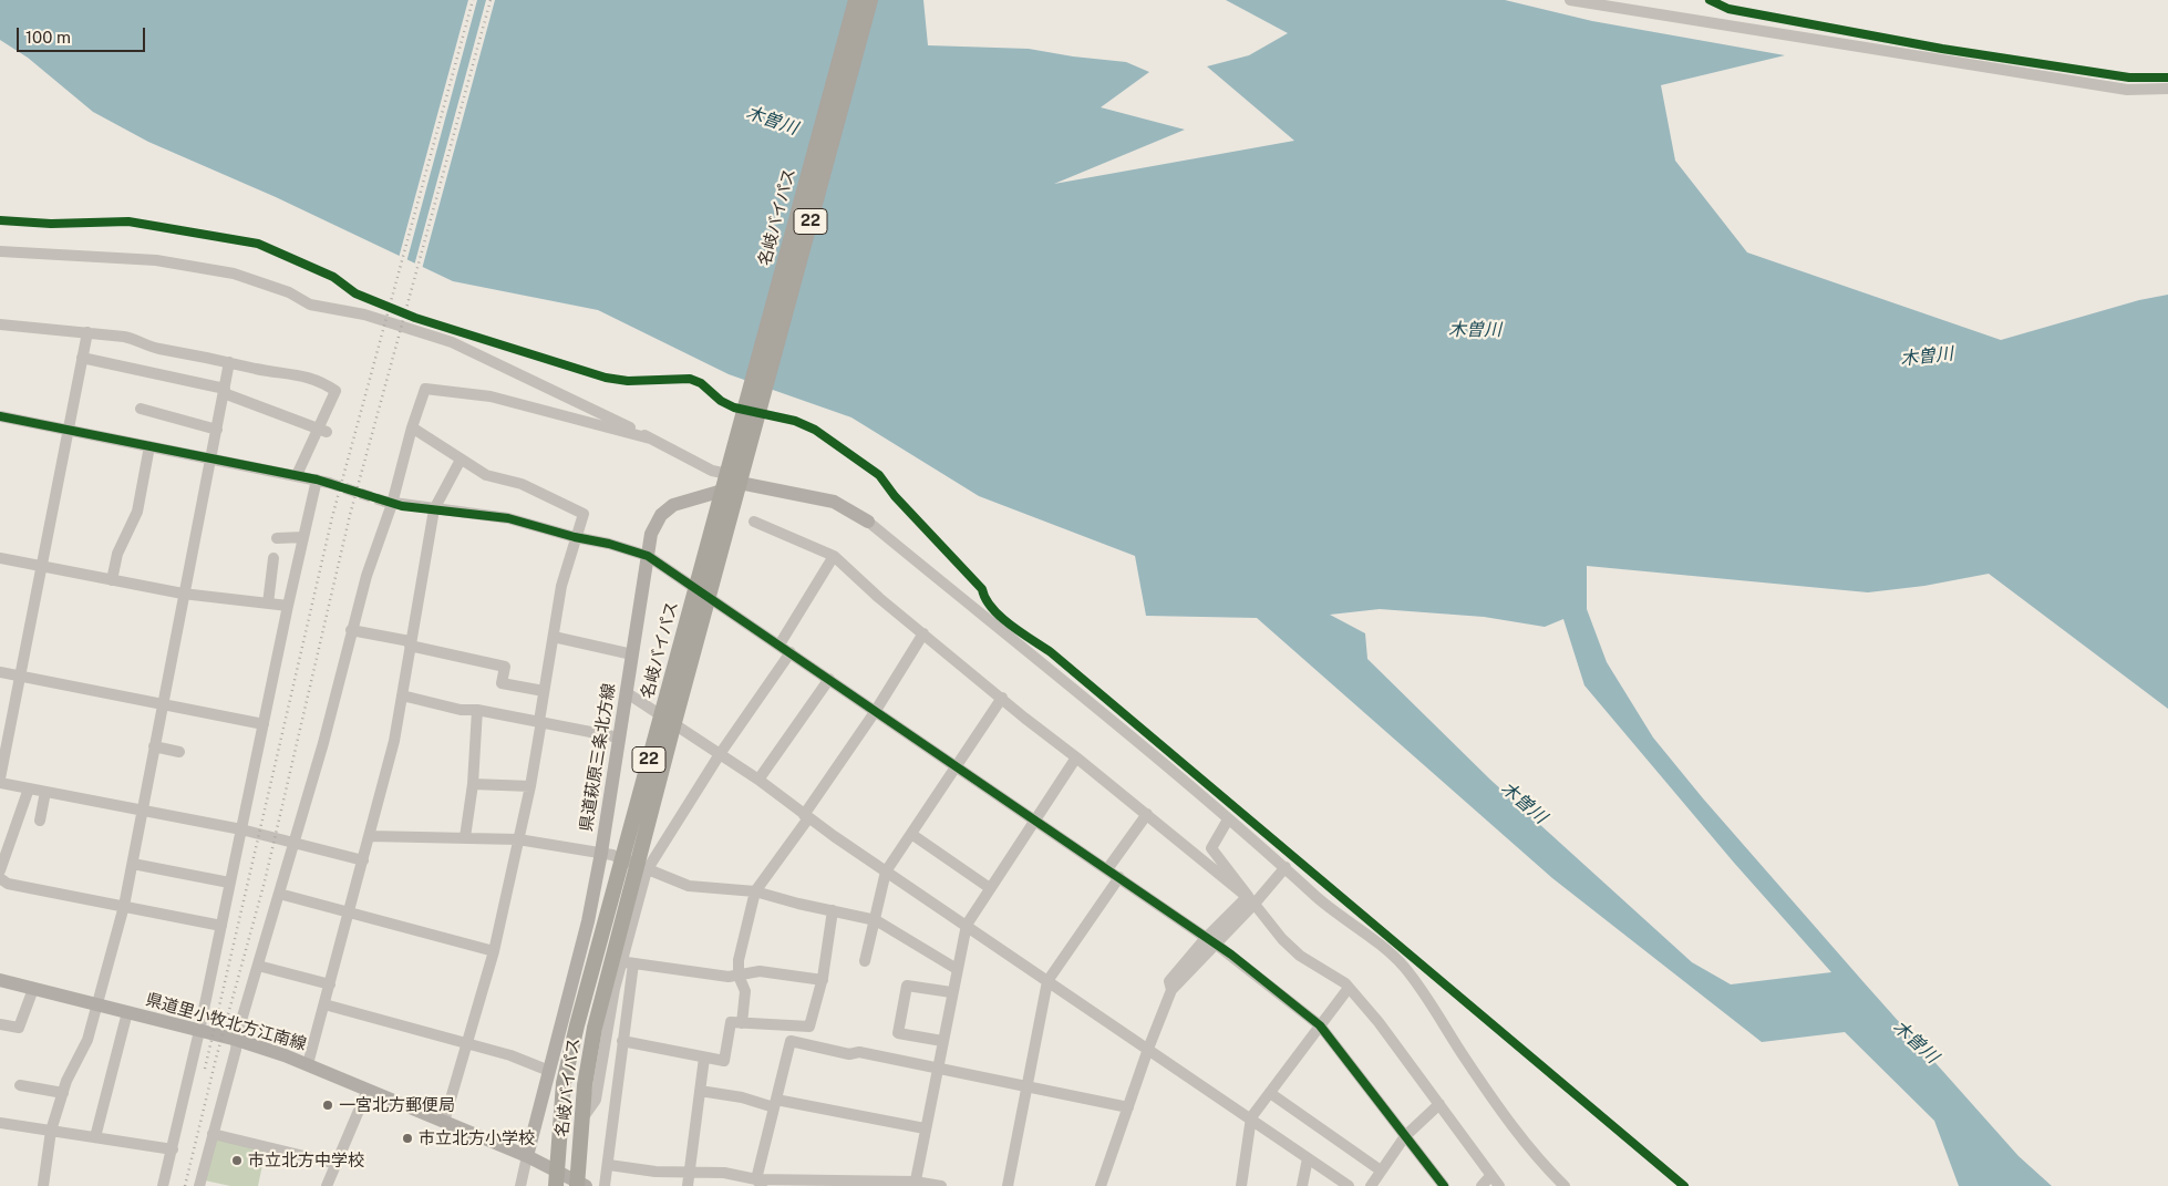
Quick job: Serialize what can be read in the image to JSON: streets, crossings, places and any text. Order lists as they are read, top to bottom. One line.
{"streets":{"highway":["名岐バイパス","22"],"main road":["県道萩原三条北方線","県道里小牧北方江南線"]},"crossings":[["県道萩原三条北方線","県道里小牧北方江南線"]],"water":["木曽川"],"places":["一宮北方郵便局","市立北方小学校","市立北方中学校"],"scale_bar":"100 m"}
